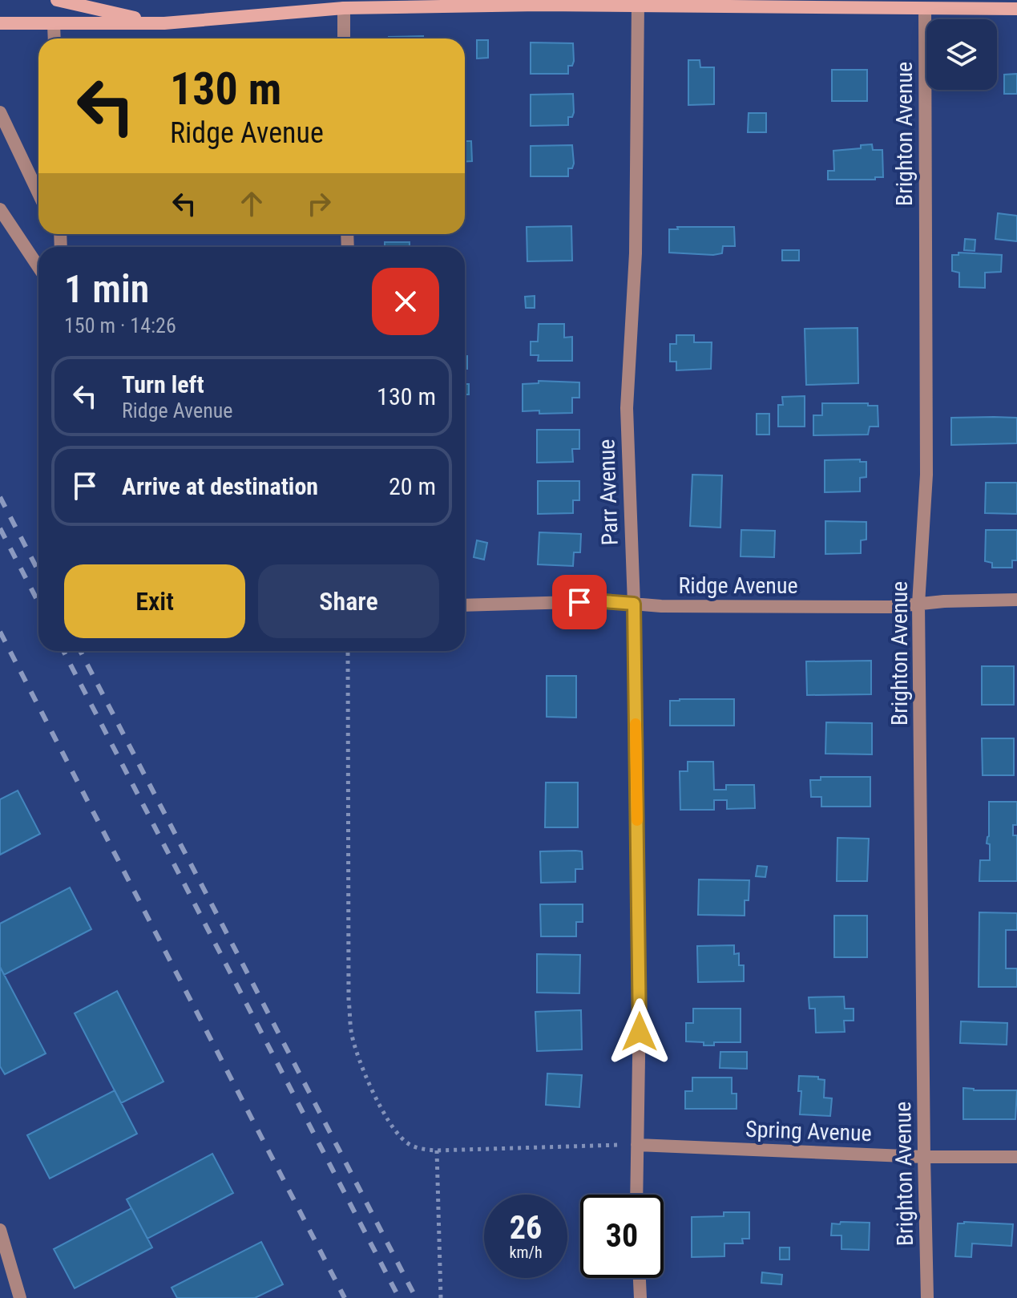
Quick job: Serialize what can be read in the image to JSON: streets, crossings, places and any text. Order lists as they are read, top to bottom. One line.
{"streets":{"street":["Brighton Avenue","Parr Avenue","Ridge Avenue","Spring Avenue"]},"crossings":[["Brighton Avenue","Ridge Avenue"],["Brighton Avenue","Spring Avenue"],["Parr Avenue","Ridge Avenue"],["Parr Avenue","Spring Avenue"]],"page":{"turn":["130 m","Ridge Avenue"],"heading":["1 min","150 m · 14:26"],"list":[{"name":"Turn left","note":"Ridge Avenue","value":"130 m"},{"name":"Arrive at destination","value":"20 m"}],"buttons":["Exit","Share"],"speed":"26 km/h","limit":"30"}}
